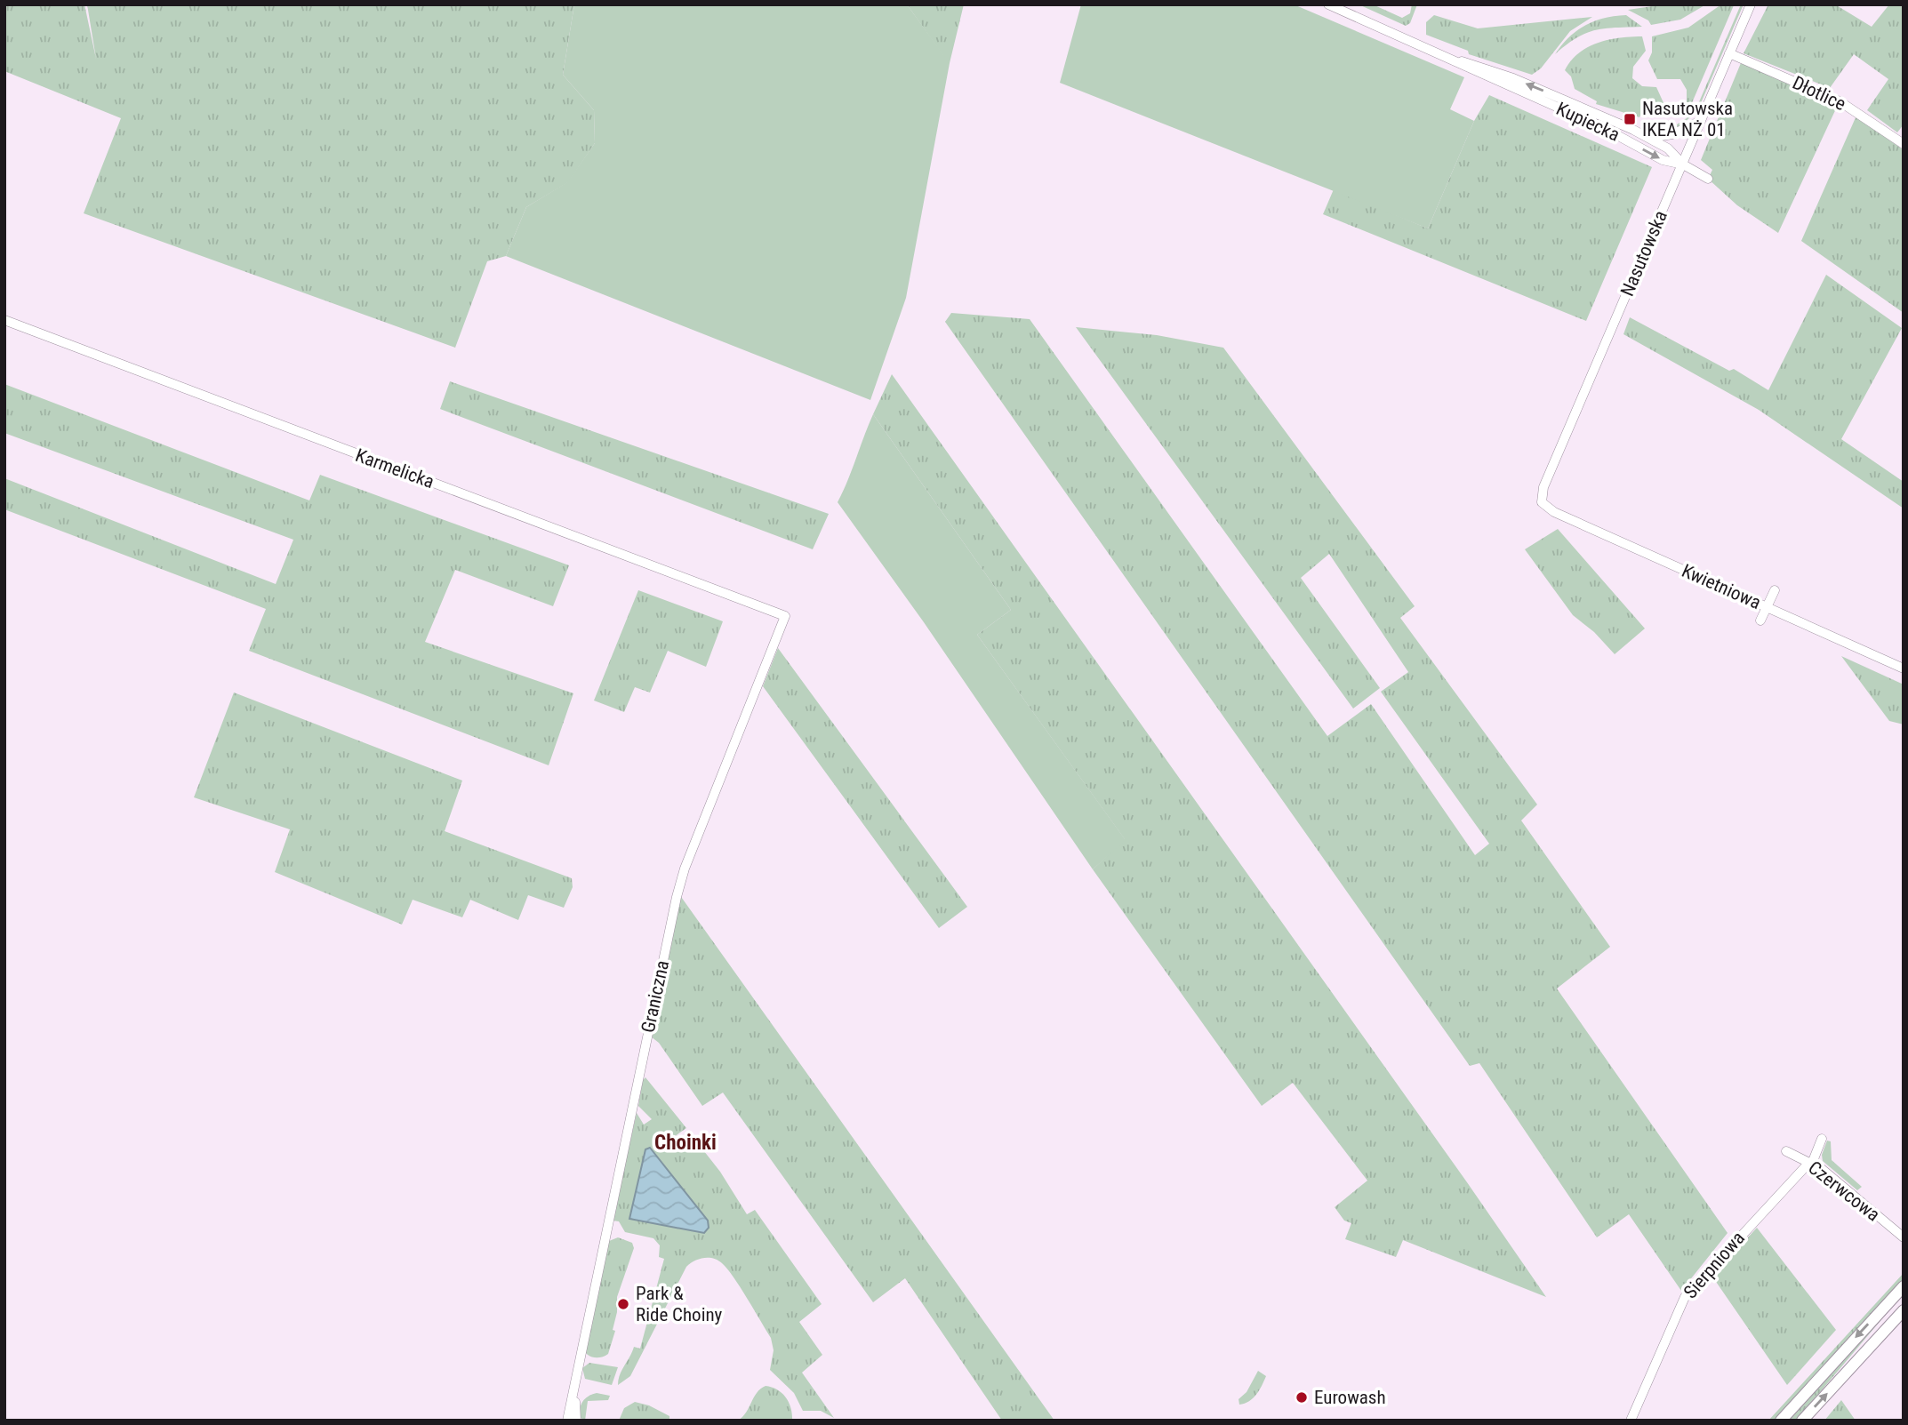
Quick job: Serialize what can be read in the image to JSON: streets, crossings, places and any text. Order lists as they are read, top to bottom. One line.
{"streets":{"street":["Dłotlice","Kupiecka","Nasutowska","Karmelicka","Kwietniowa","Graniczna","Czerwcowa","Sierpniowa"]},"crossings":[["Dłotlice","Nasutowska"],["Kupiecka","Nasutowska"],["Nasutowska","Kwietniowa"],["Karmelicka","Graniczna"],["Czerwcowa","Sierpniowa"]],"districts":["Choinki"],"places":{"transit":["Nasutowska IKEA NŻ 01"],"other":["Park & Ride Choiny","Eurowash"]}}
